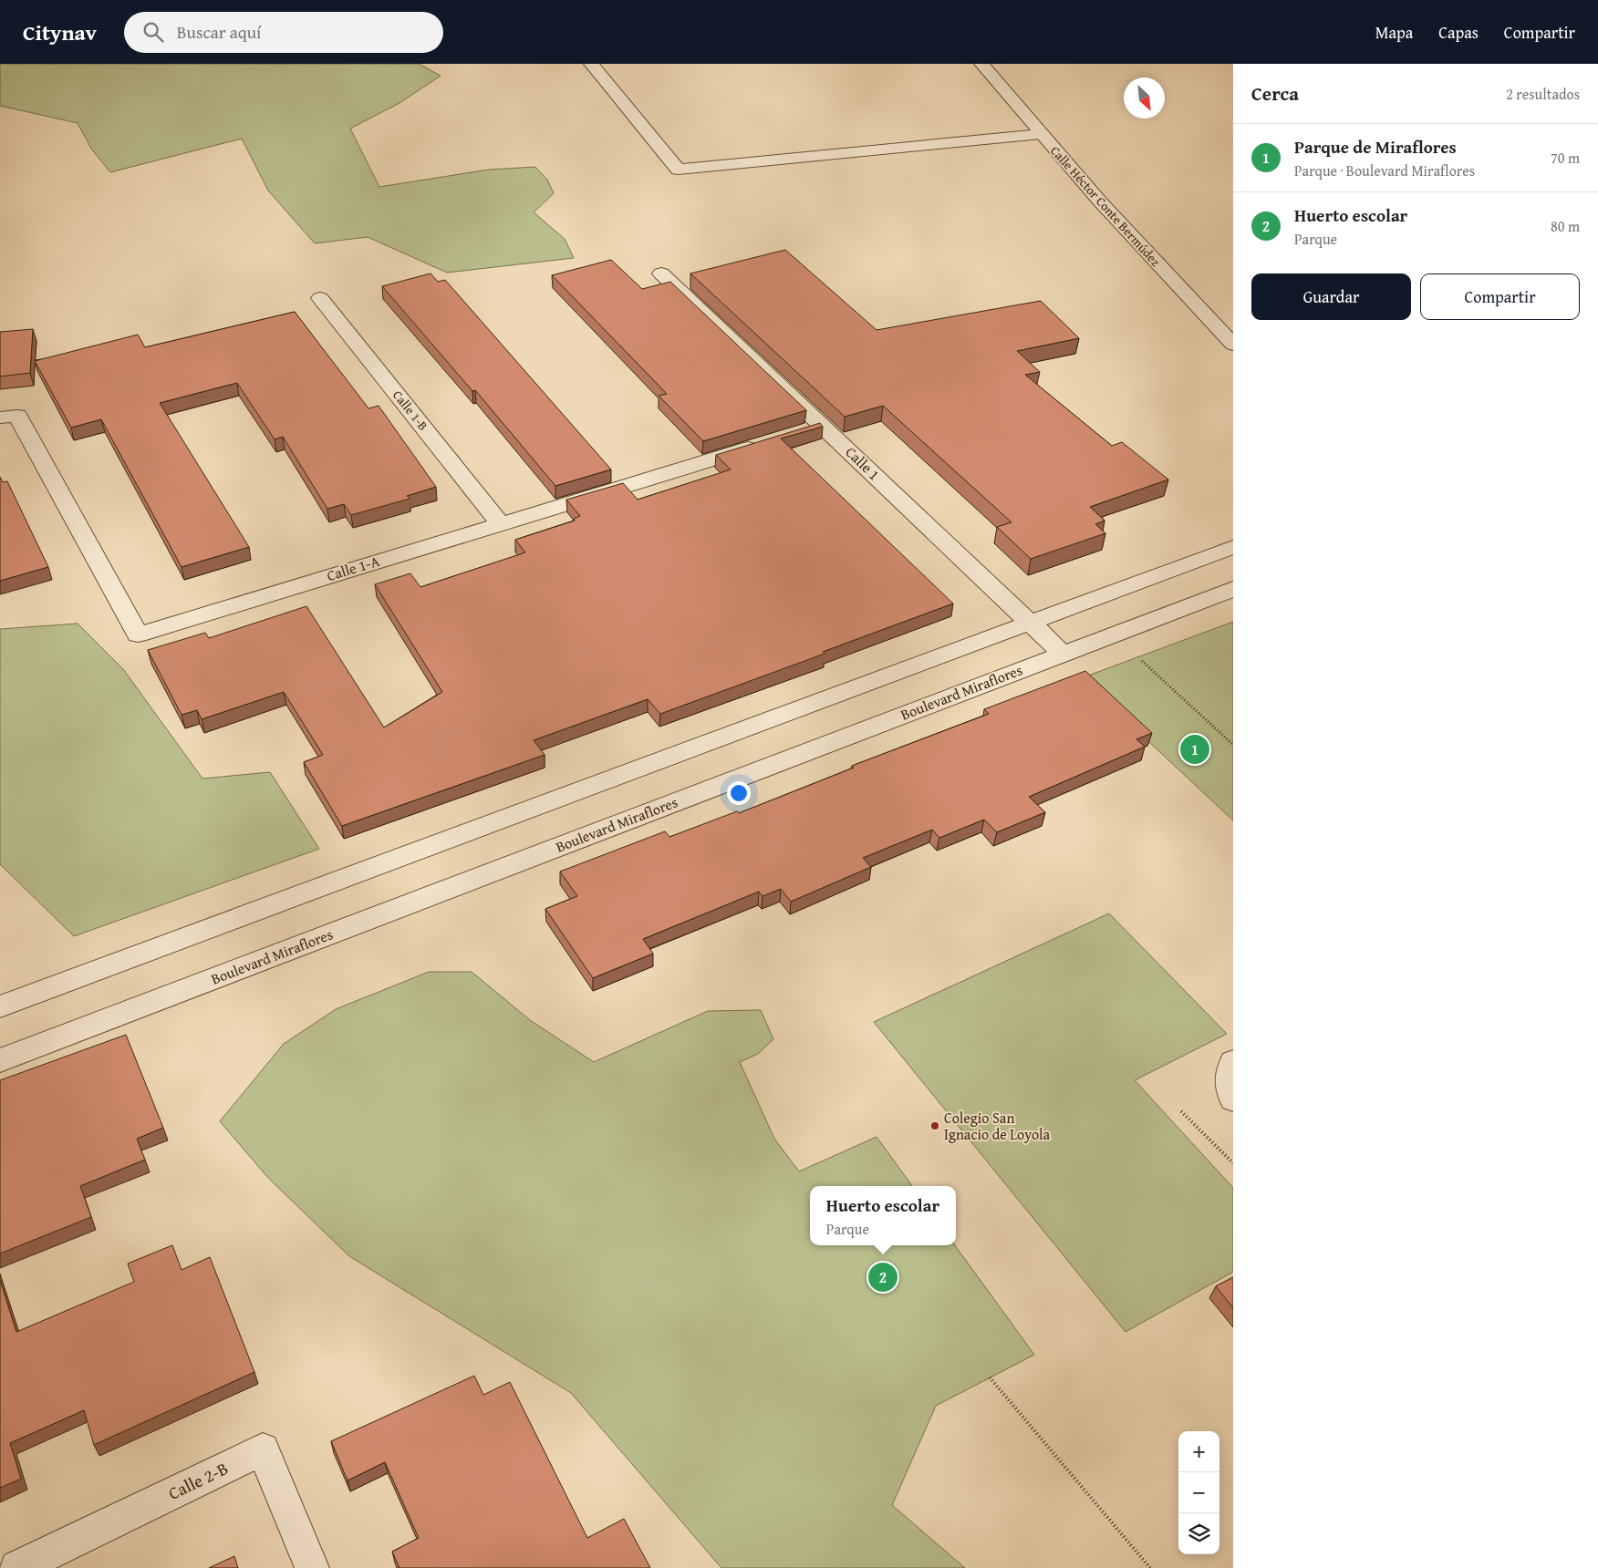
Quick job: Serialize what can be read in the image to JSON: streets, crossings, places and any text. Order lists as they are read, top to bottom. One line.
{"streets":{"street":["Calle Héctor Conte Bermúdez","Calle 1-B","Calle 1","Calle 1-A","Boulevard Miraflores","Calle 2-B"]},"crossings":[["Calle 1-B","Calle 1-A"],["Calle 1","Boulevard Miraflores"]],"places":["Colegio San Ignacio de Loyola"],"north":"bottom right","page":{"header":"Citynav","search":"Buscar aquí","nav":["Mapa","Capas","Compartir"],"heading":["Cerca","2 resultados"],"list":[{"mark":"1","name":"Parque de Miraflores","note":"Parque · Boulevard Miraflores","value":"70 m"},{"mark":"2","name":"Huerto escolar","note":"Parque","value":"80 m"}],"buttons":["Guardar","Compartir"],"pins":["1","2"],"popup":["Huerto escolar","Parque"],"map_buttons":["+","−"]}}
